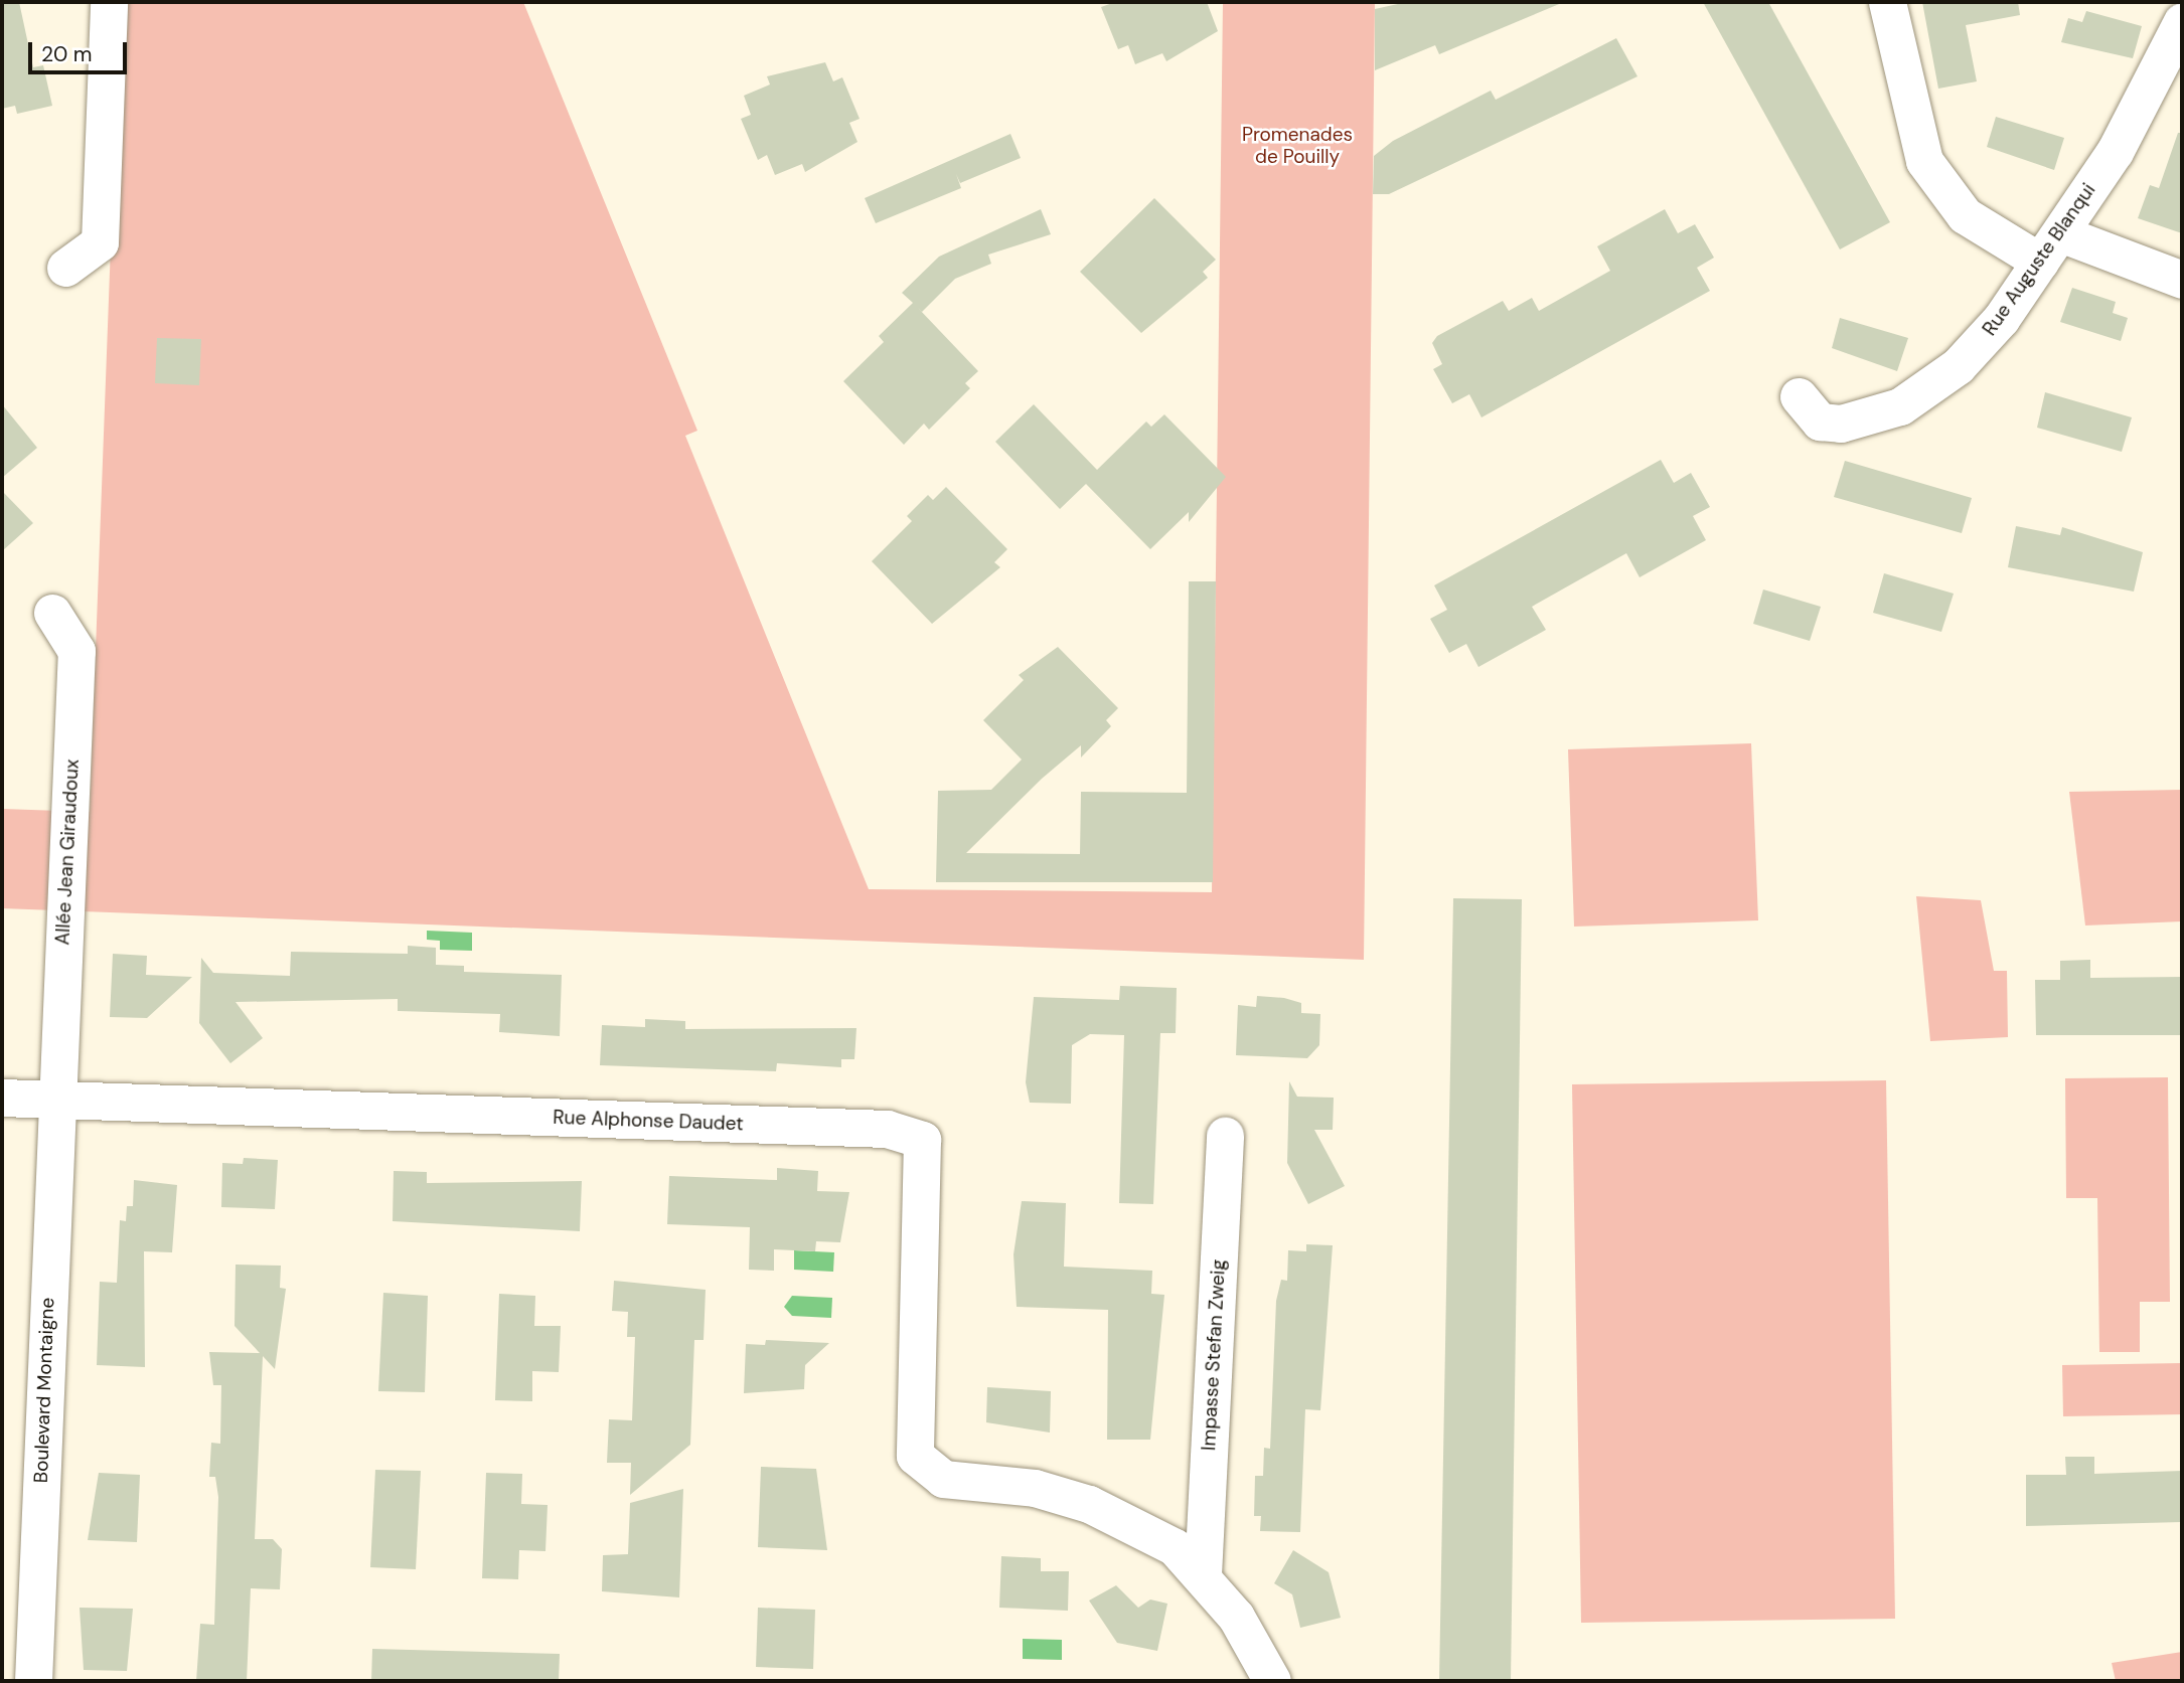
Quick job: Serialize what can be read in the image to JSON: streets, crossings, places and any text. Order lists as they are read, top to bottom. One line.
{"streets":{"street":["Rue Auguste Blanqui","Allée Jean Giraudoux","Rue Alphonse Daudet","Impasse Stefan Zweig","Boulevard Montaigne"]},"crossings":[["Allée Jean Giraudoux","Rue Alphonse Daudet"],["Allée Jean Giraudoux","Boulevard Montaigne"],["Rue Alphonse Daudet","Impasse Stefan Zweig"],["Rue Alphonse Daudet","Boulevard Montaigne"]],"parks":["Promenades de Pouilly"],"scale_bar":"20 m"}
